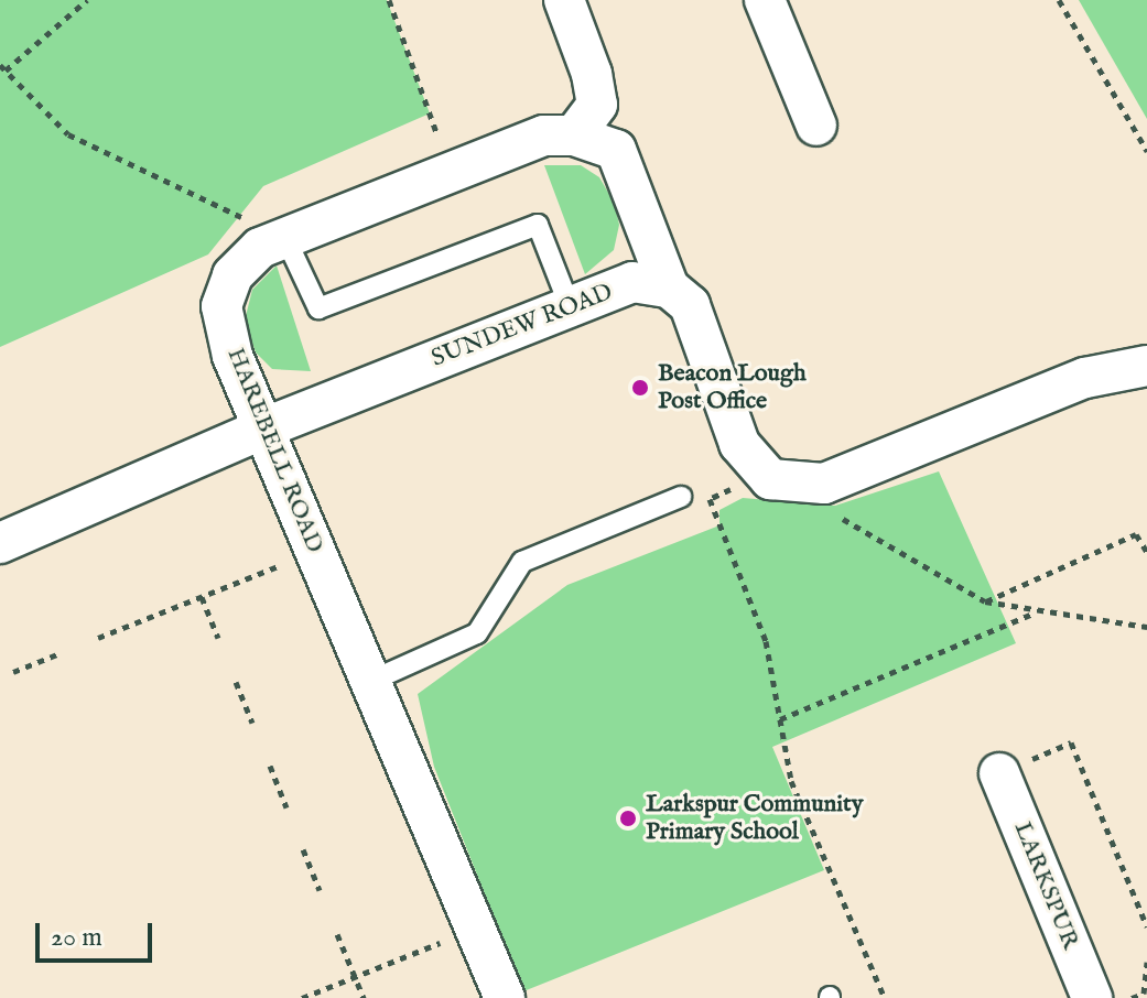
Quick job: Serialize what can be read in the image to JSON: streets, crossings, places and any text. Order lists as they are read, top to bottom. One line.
{"streets":{"street":["SUNDEW ROAD","HAREBELL ROAD","LARKSPUR"]},"crossings":[["SUNDEW ROAD","HAREBELL ROAD"]],"places":["Beacon Lough Post Office","Larkspur Community Primary School"],"scale_bar":"20 m"}
